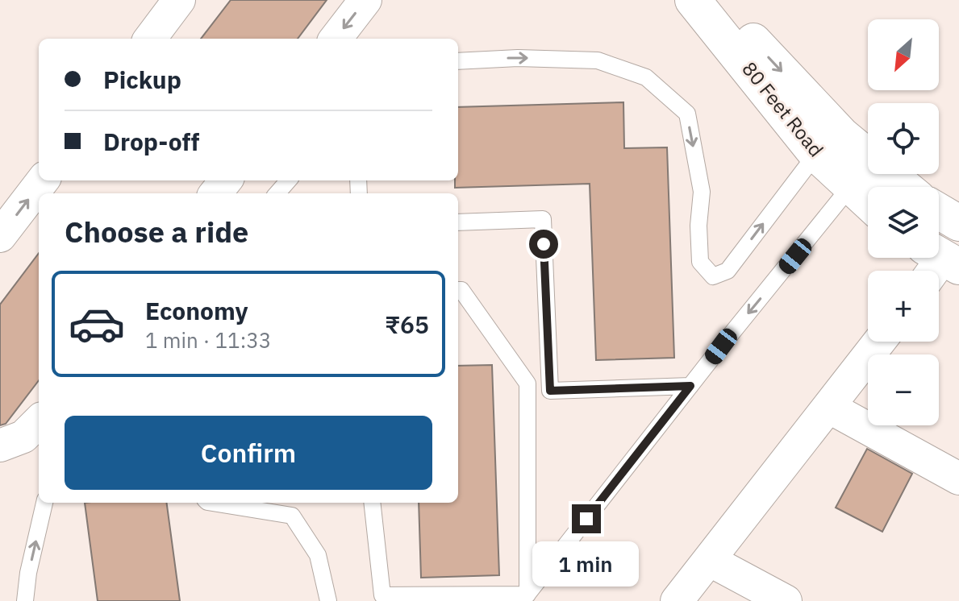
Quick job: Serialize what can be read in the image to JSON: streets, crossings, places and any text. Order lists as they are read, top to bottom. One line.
{"streets":{"main road":["80 Feet Road"]},"north":"bottom left","page":{"map_buttons":["+","−"],"banner":["Pickup","Drop-off"],"heading":"Choose a ride","list":[{"name":"Economy","note":"1 min · 11:33","value":"₹65"}],"buttons":"Confirm","bubble":"1 min"}}
